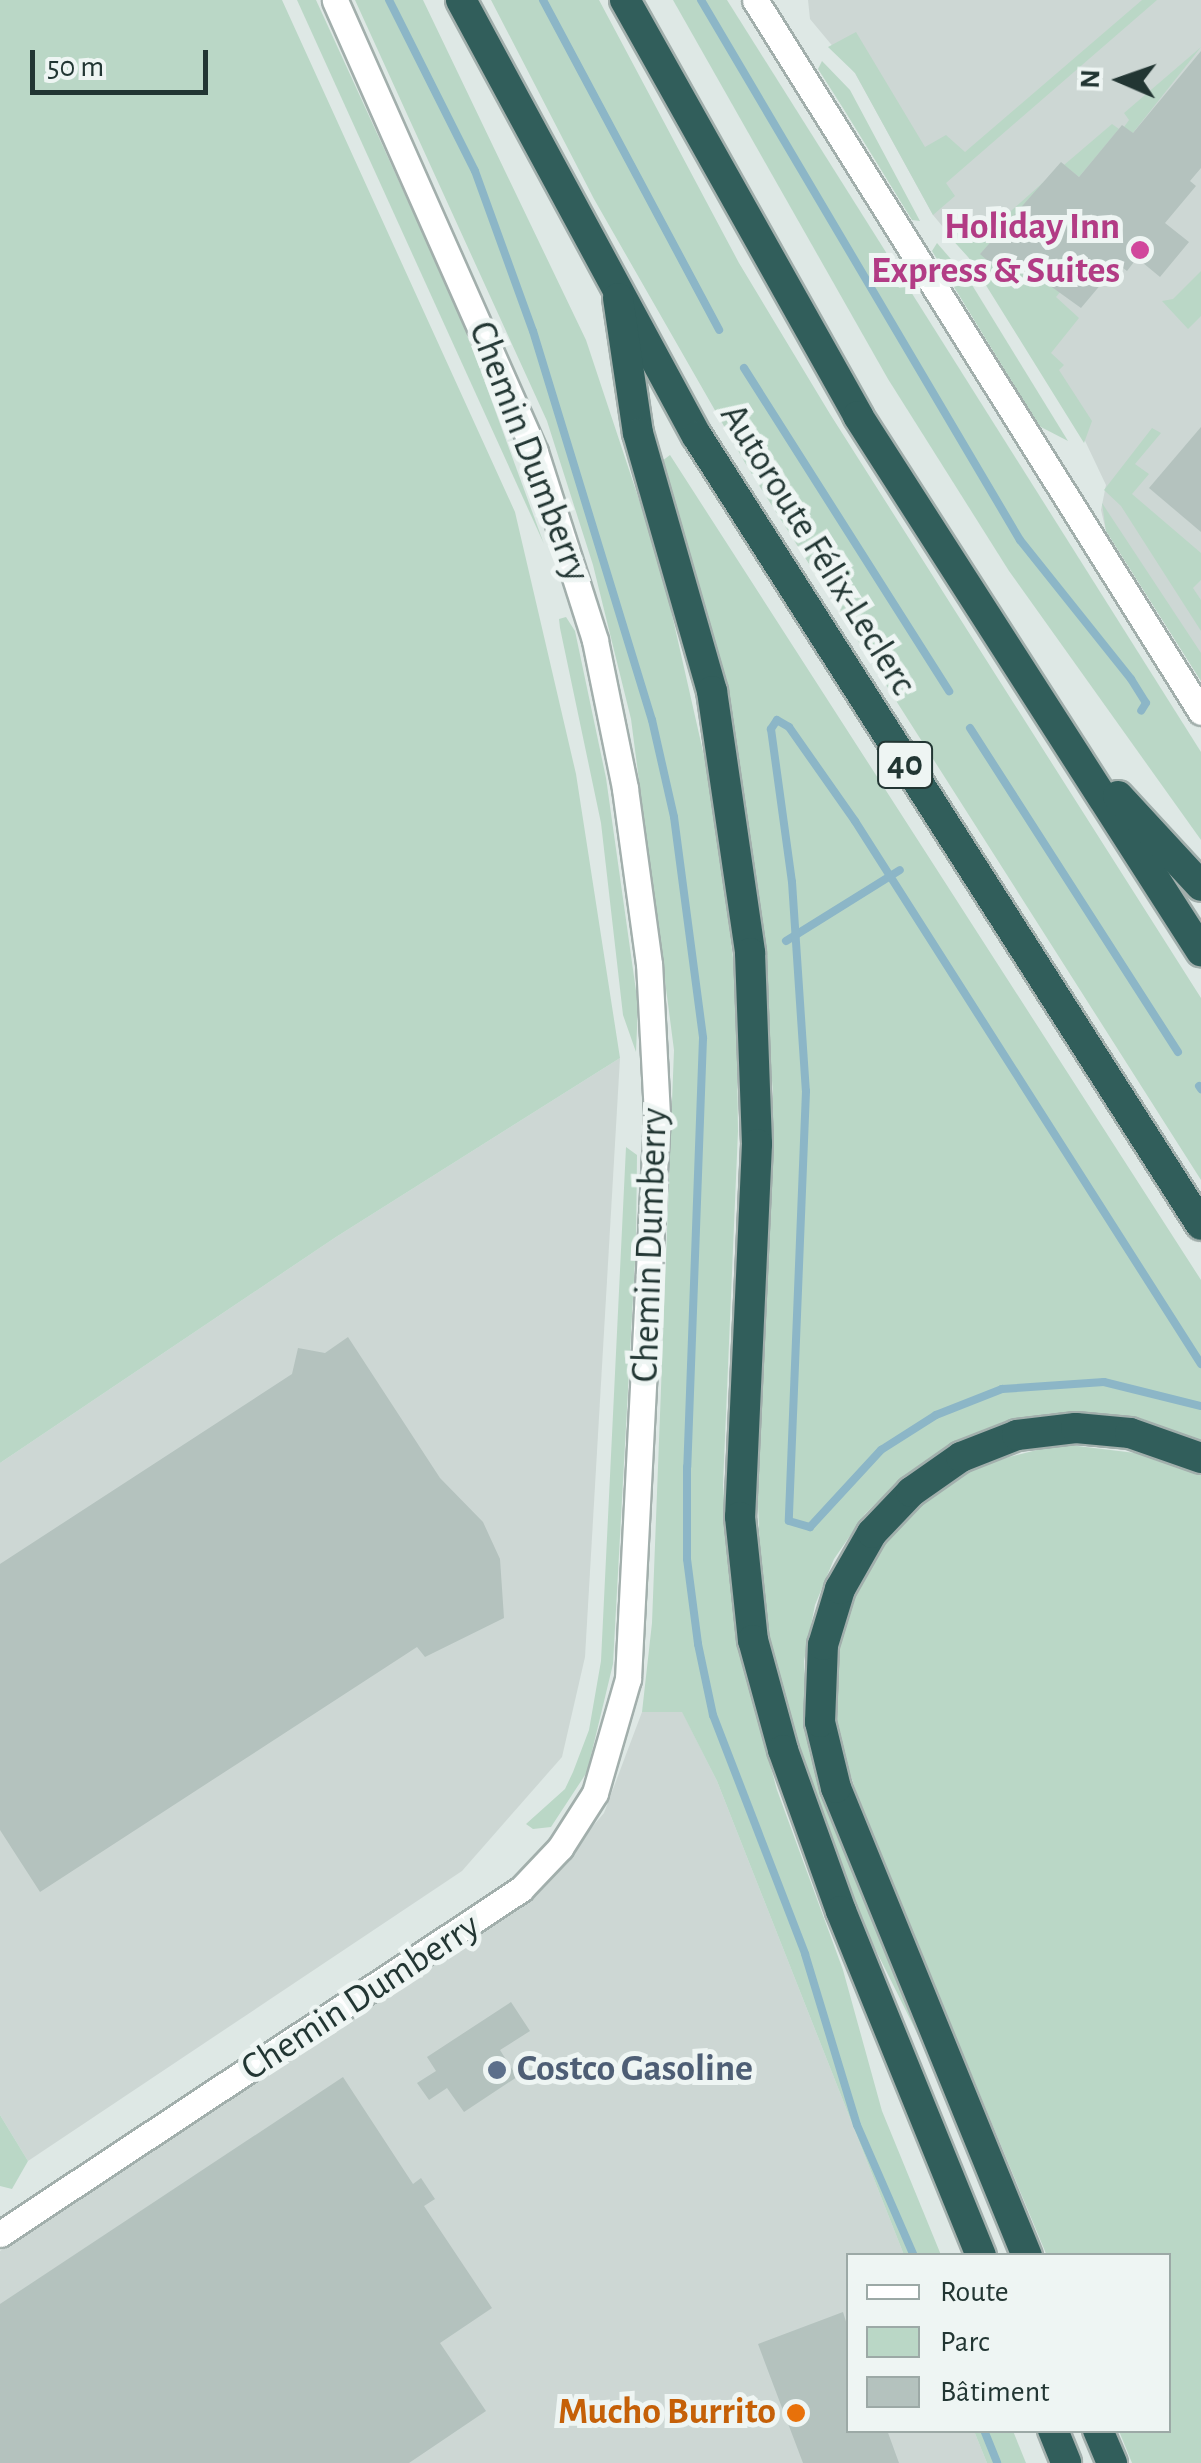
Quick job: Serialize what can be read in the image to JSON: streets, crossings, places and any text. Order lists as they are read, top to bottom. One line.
{"streets":{"highway":["Autoroute Félix-Leclerc","40"],"street":["Chemin Dumberry"]},"places":["Holiday Inn Express & Suites","Costco Gasoline","Mucho Burrito"],"legend":["Route","Parc","Bâtiment"],"scale_bar":"50 m","north":"left"}
